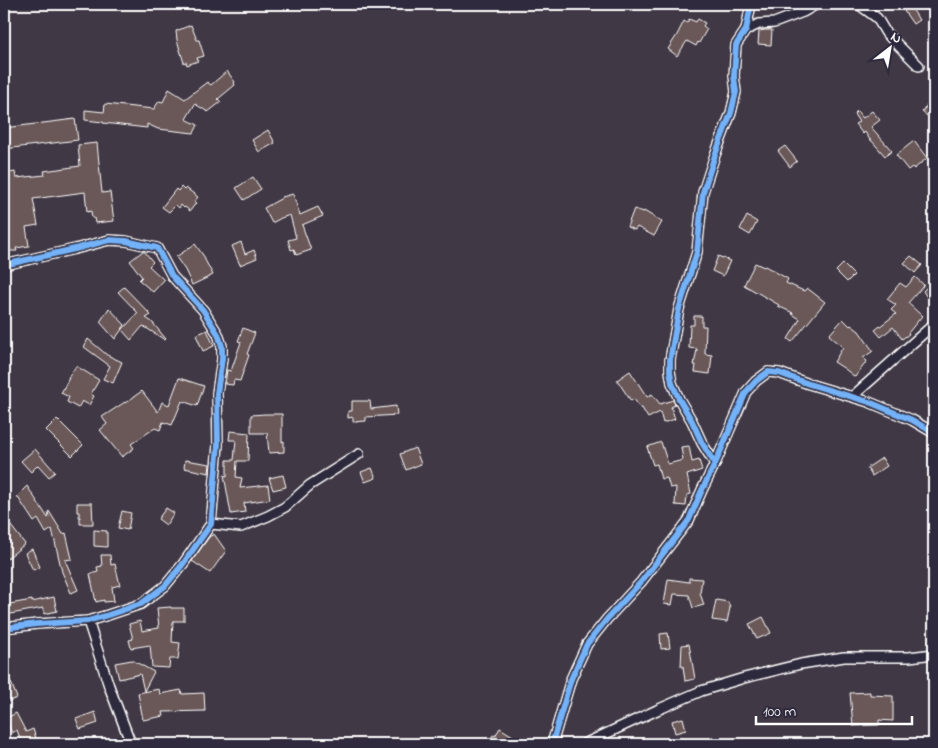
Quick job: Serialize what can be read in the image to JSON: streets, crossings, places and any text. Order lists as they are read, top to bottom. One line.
{"scale_bar":"100 m","north":"top right"}
